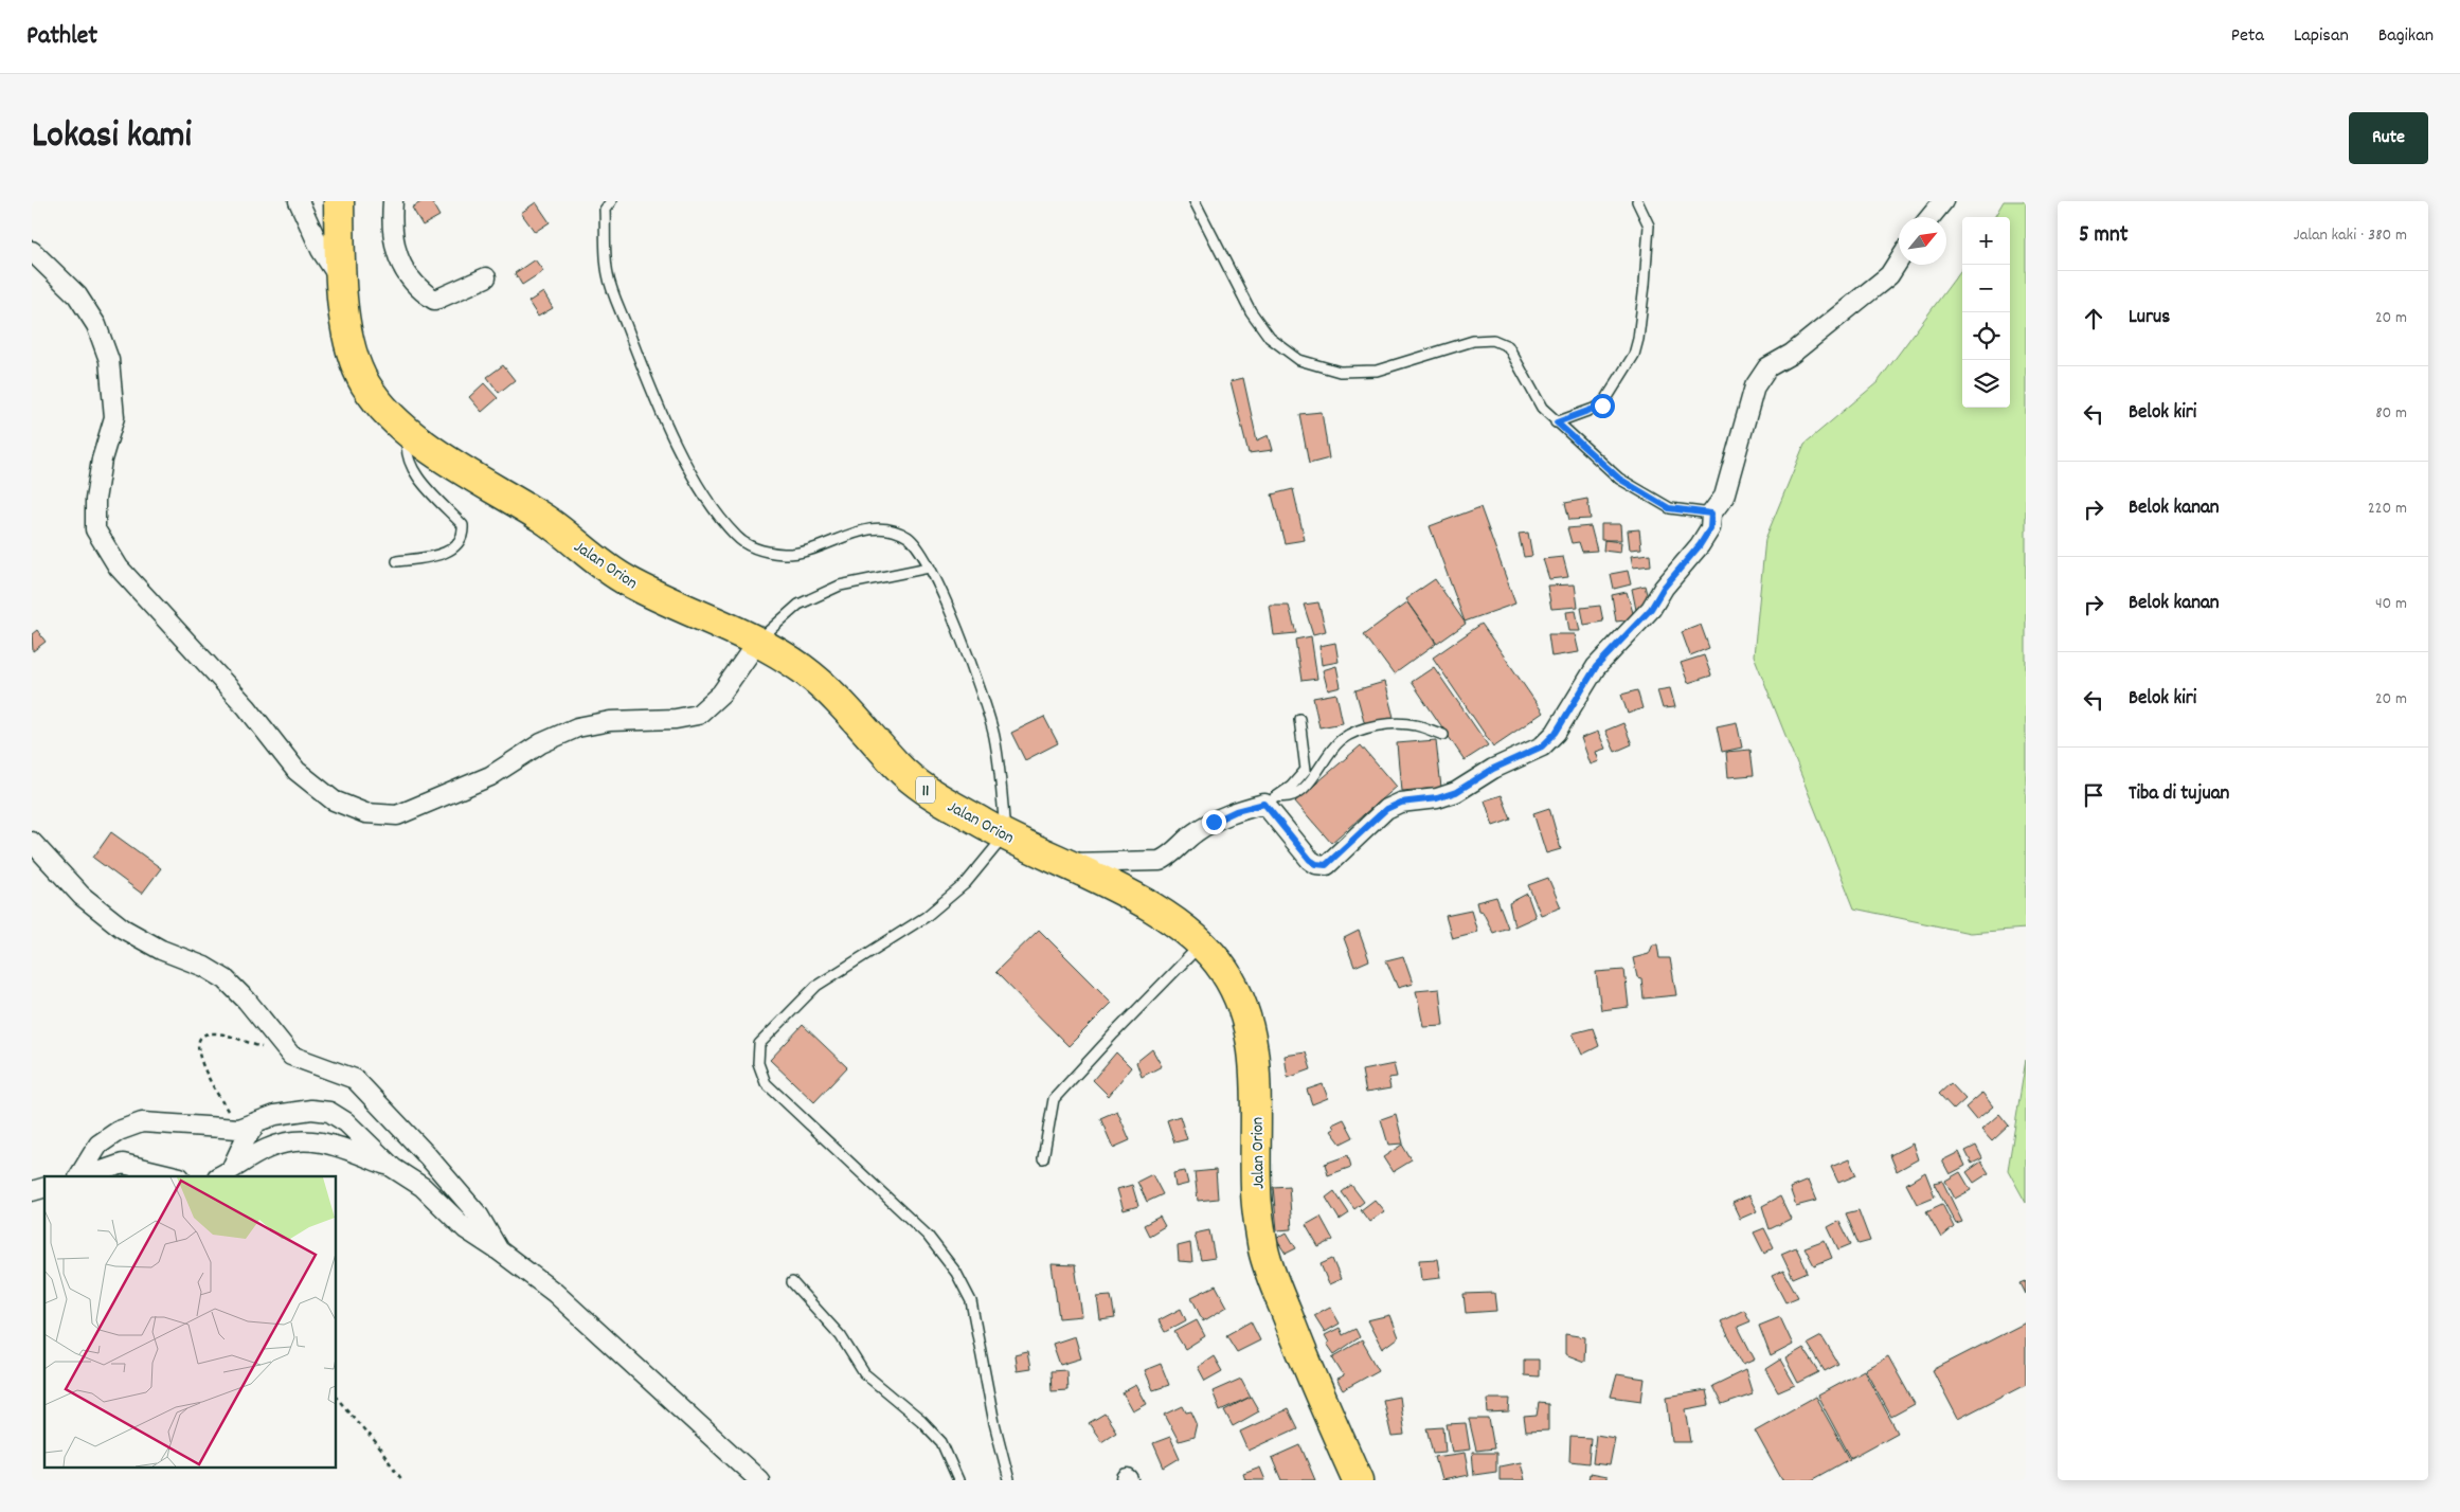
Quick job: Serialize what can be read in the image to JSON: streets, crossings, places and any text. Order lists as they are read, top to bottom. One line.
{"streets":{"highway":["Jalan Orion","11"]},"north":"top right","page":{"header":"Pathlet","nav":["Peta","Lapisan","Bagikan"],"title":"Lokasi kami","buttons":"Rute","heading":["5 mnt","Jalan kaki · 380 m"],"map_buttons":["+","−"],"list":[["Lurus","20 m"],["Belok kiri","80 m"],["Belok kanan","220 m"],["Belok kanan","40 m"],["Belok kiri","20 m"],"Tiba di tujuan"]}}
